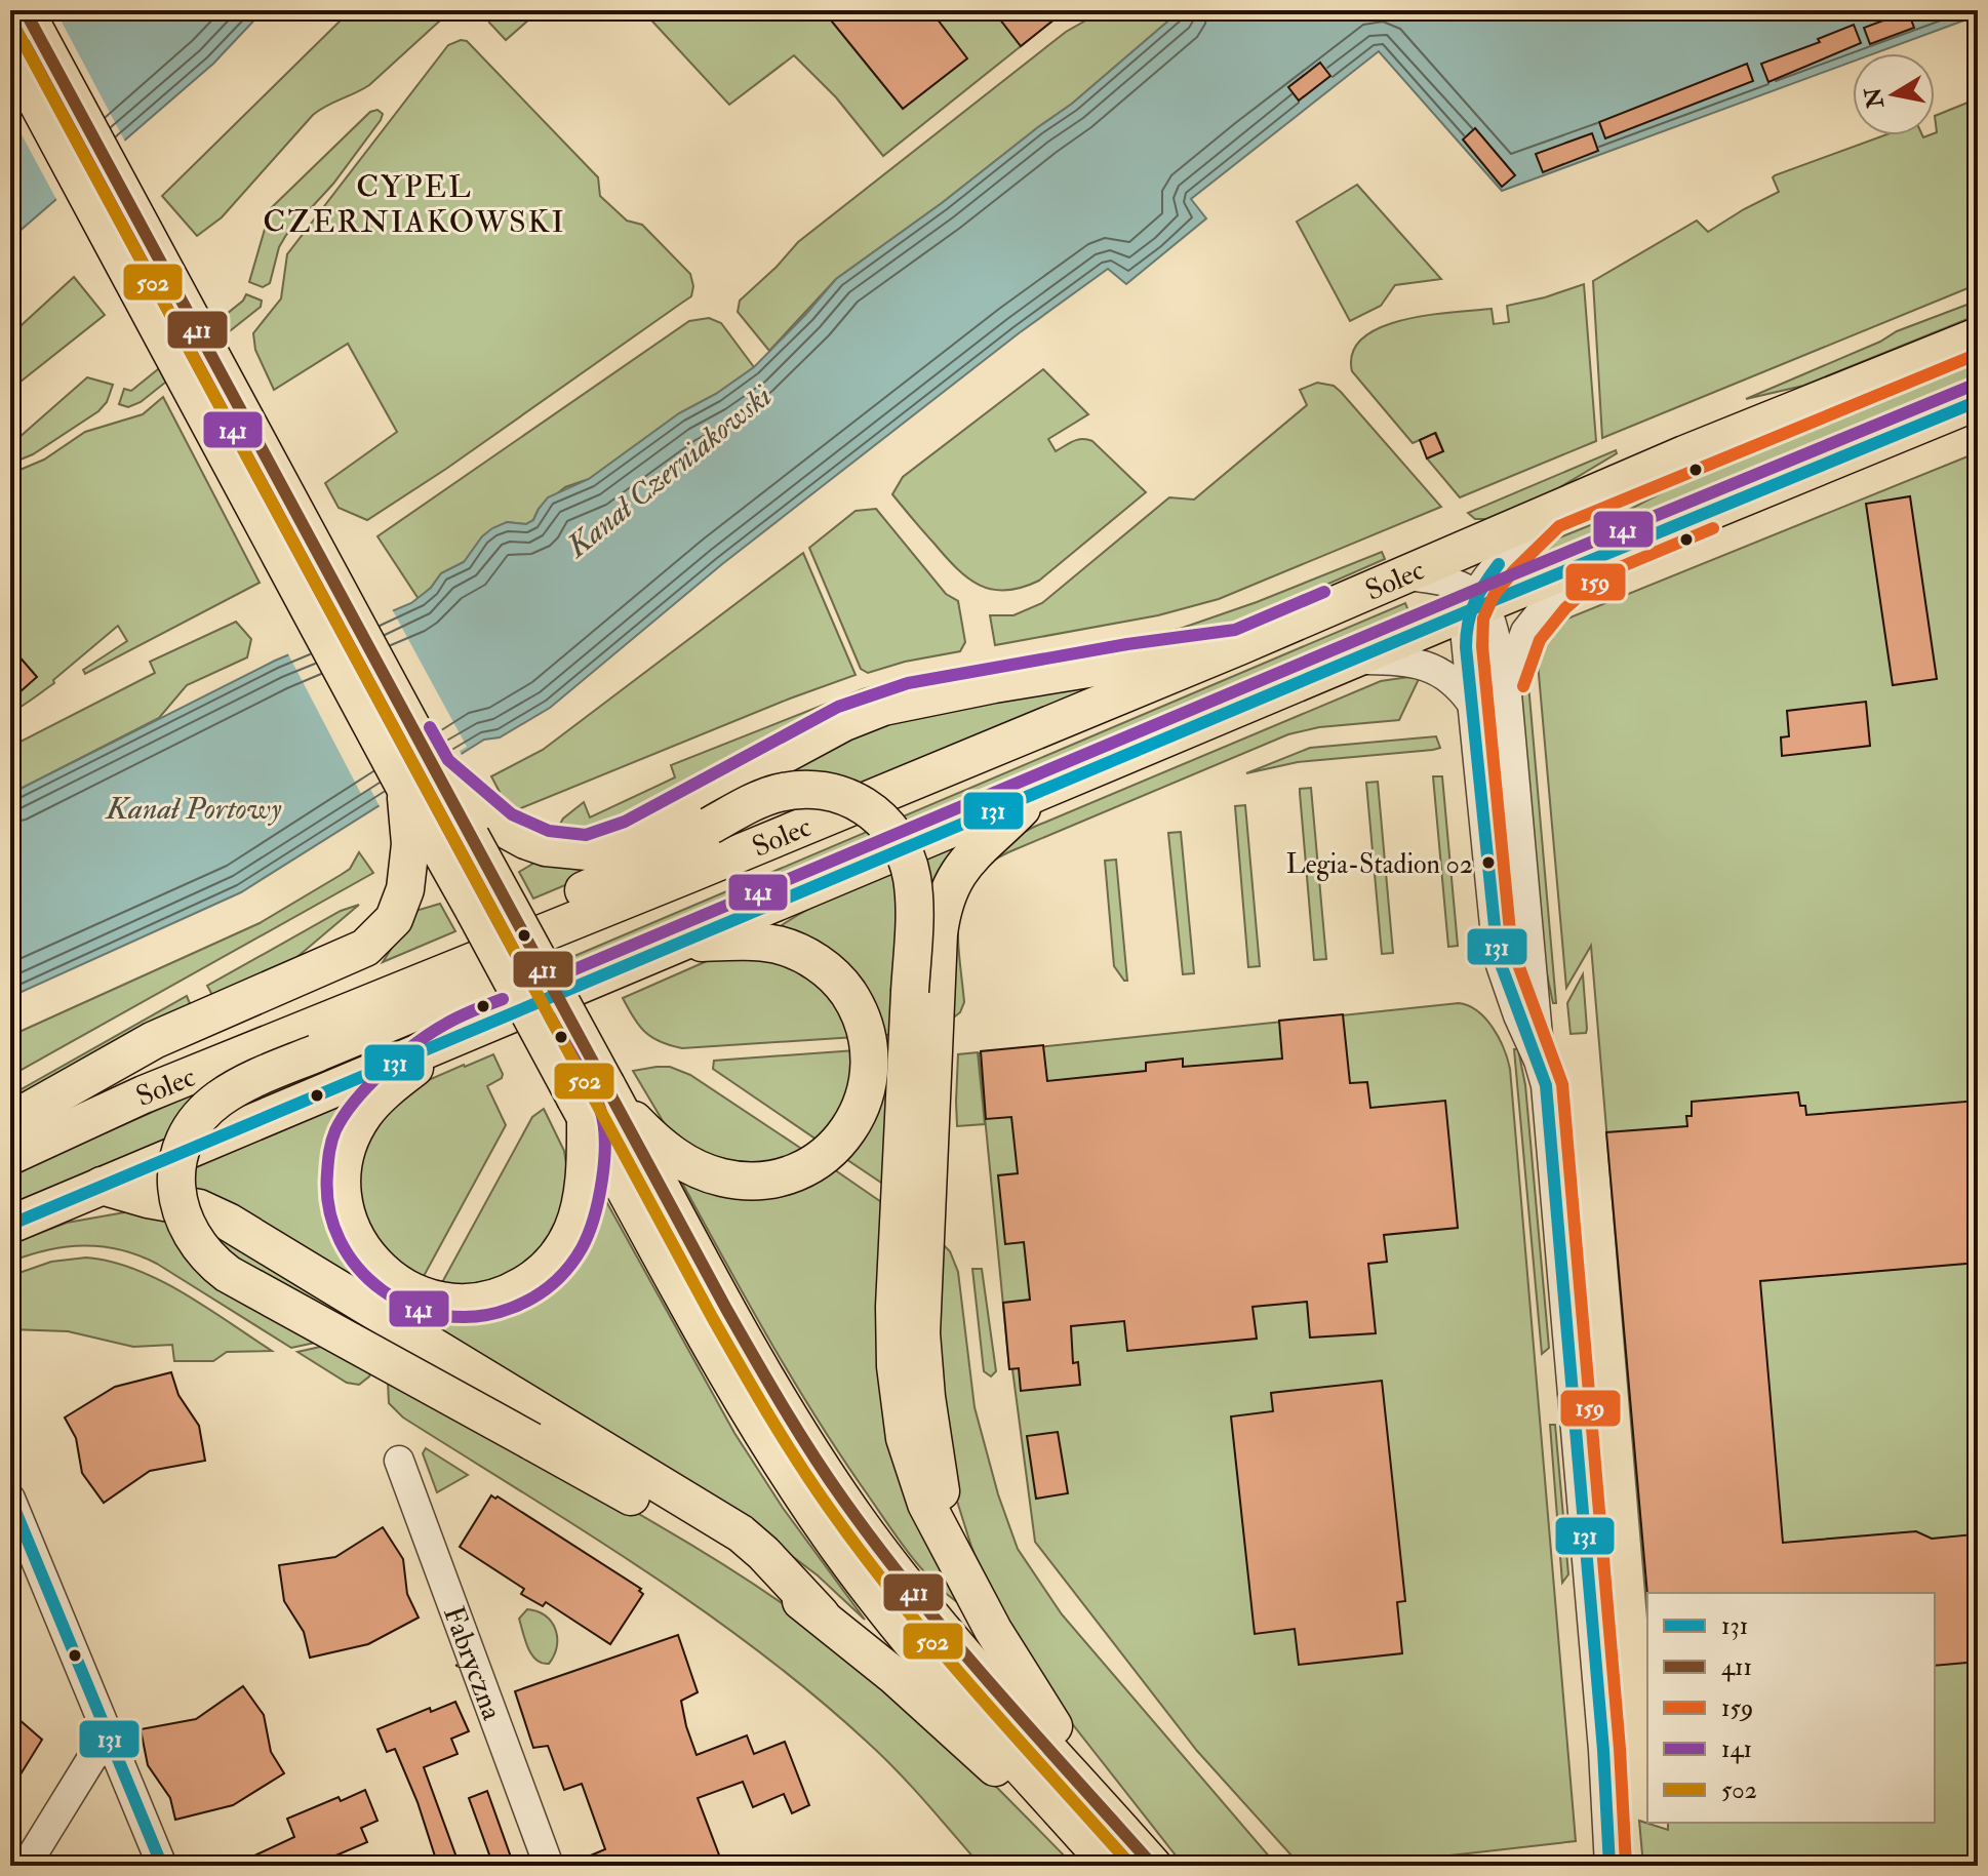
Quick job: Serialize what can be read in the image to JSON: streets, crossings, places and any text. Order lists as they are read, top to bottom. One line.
{"streets":{"main road":["Solec"],"street":["Fabryczna"]},"districts":["CYPEL CZERNIAKOWSKI"],"water":["Kanał Czerniakowski","Kanał Portowy"],"places":["Legia-Stadion 02"],"lines":["transit line 411","transit line 502","transit line 141","transit line 159","transit line 131"],"legend":["131","411","159","141","502"],"north":"left"}
